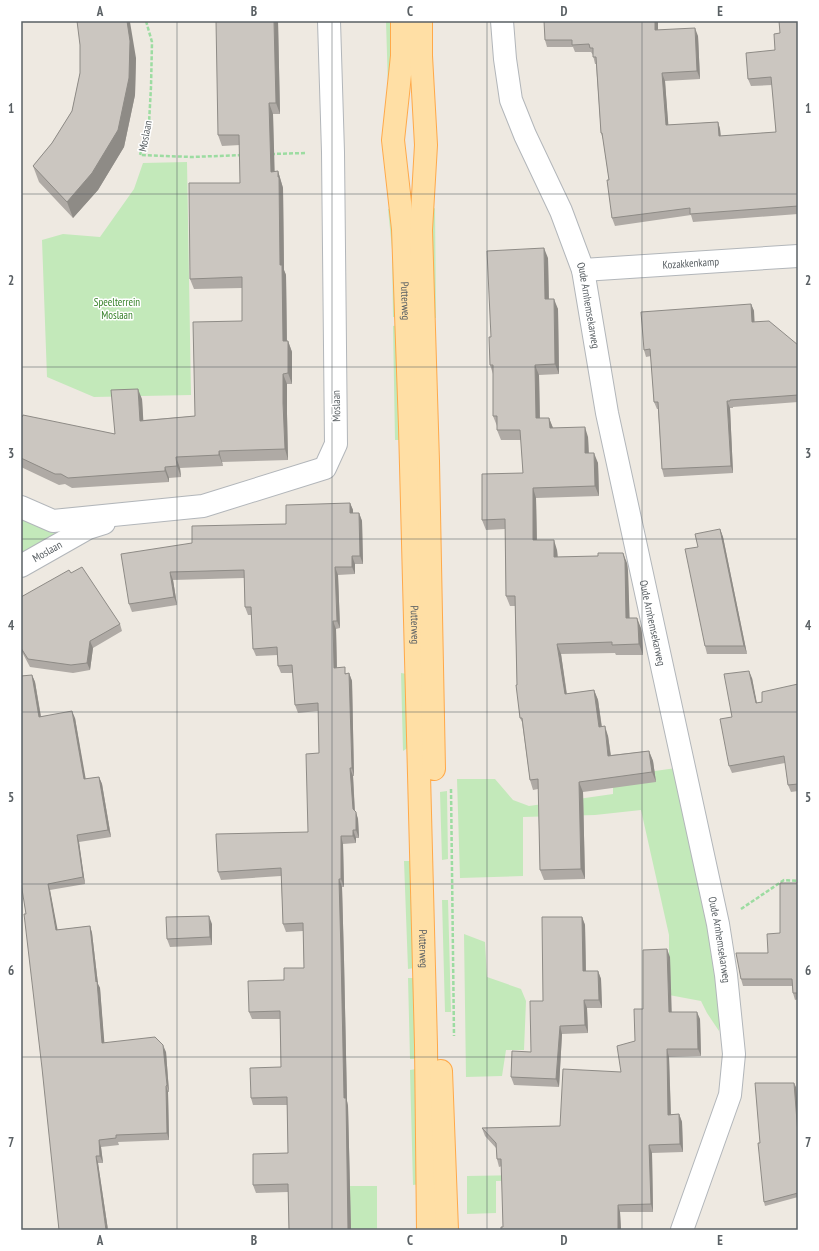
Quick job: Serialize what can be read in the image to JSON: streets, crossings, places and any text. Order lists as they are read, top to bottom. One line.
{"streets":{"main road":["Putterweg"],"street":["Moslaan","Kozakkenkamp","Oude Arnhemsekarweg"]},"crossings":[["Kozakkenkamp","Oude Arnhemsekarweg"]],"parks":["Speelterrein Moslaan"],"grid":{"columns":["A","B","C","D","E"],"rows":["1","2","3","4","5","6","7"]}}
